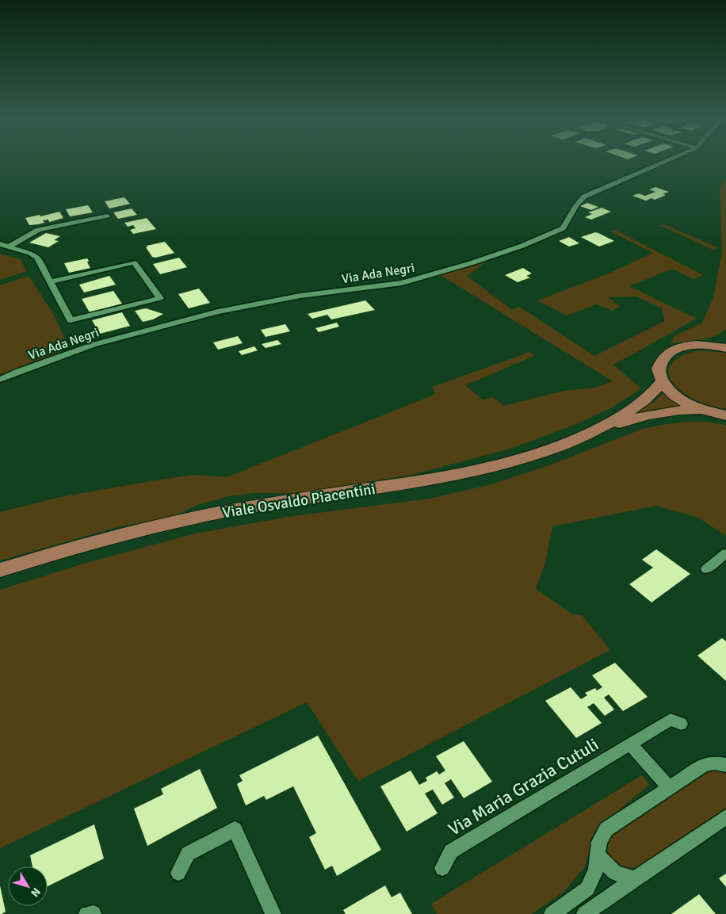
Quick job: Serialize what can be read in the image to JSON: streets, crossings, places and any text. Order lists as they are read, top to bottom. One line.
{"streets":{"main road":["Viale Osvaldo Piacentini"],"street":["Via Ada Negri","Via Maria Grazia Cutuli"]},"north":"bottom right"}
